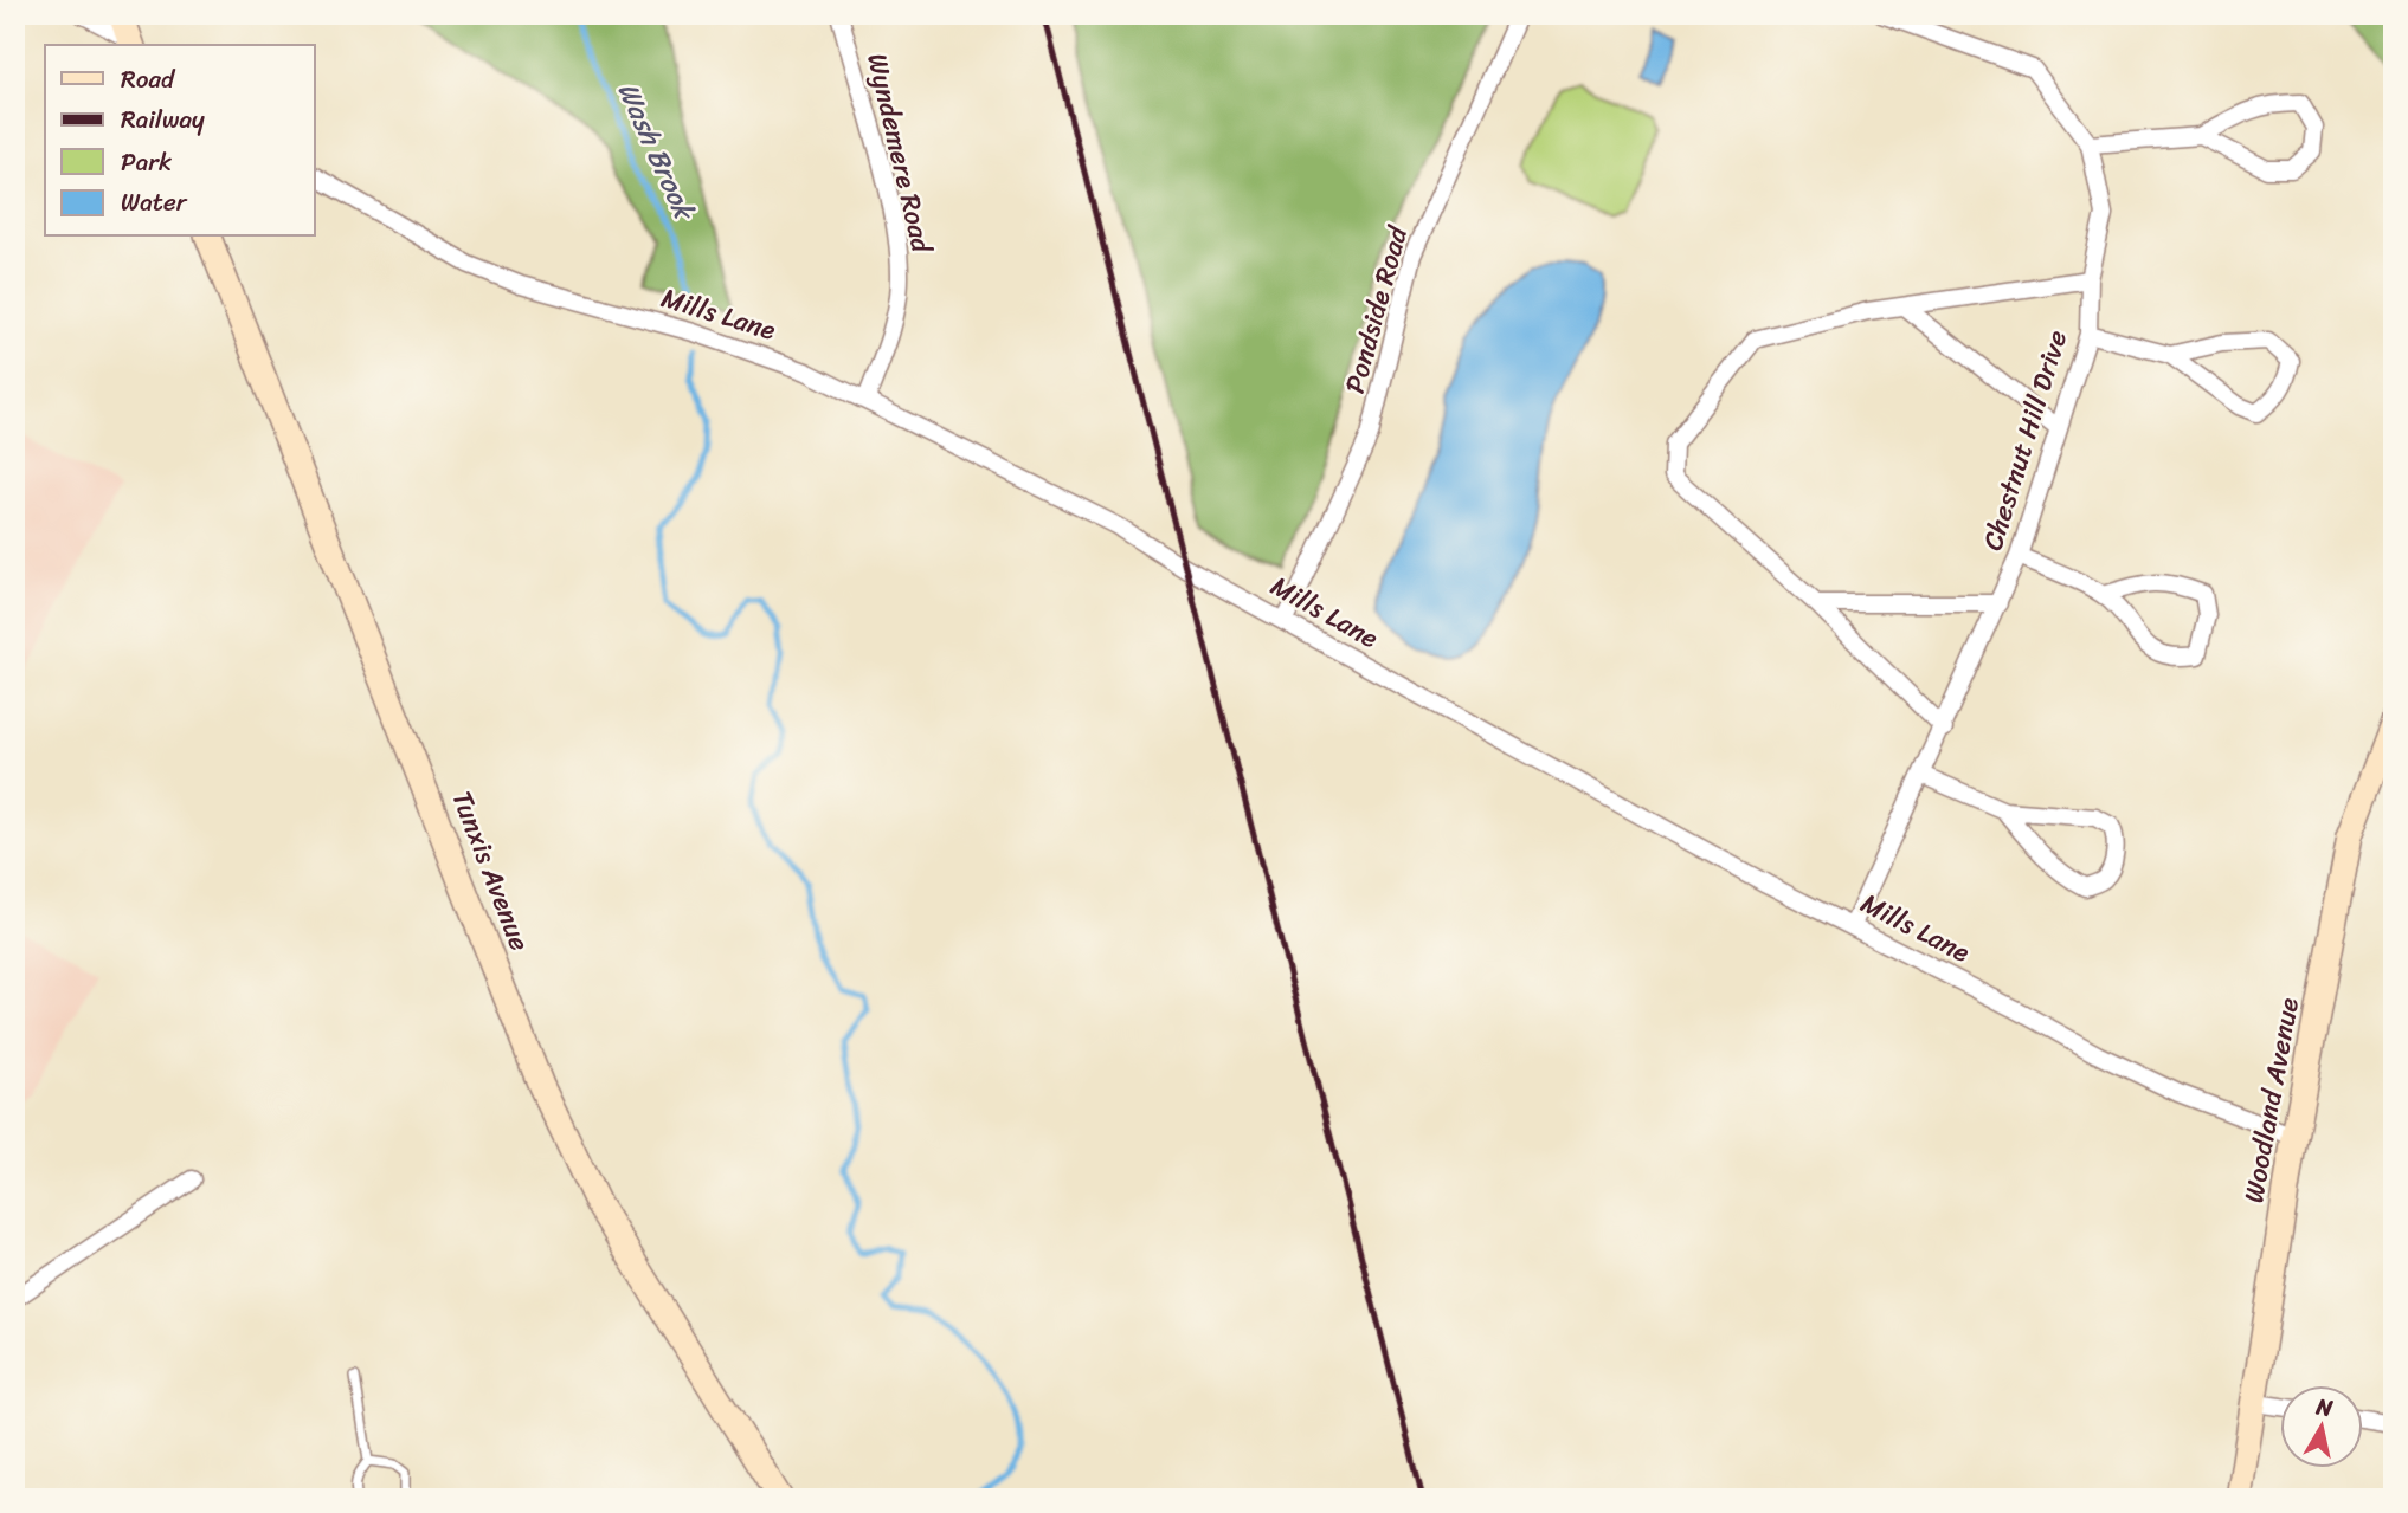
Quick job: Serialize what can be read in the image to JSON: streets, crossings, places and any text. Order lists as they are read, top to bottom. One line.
{"streets":{"main road":["Tunxis Avenue","Woodland Avenue"],"street":["Wyndemere Road","Pondside Road","Mills Lane","Chestnut Hill Drive"]},"crossings":[["Wyndemere Road","Mills Lane"],["Pondside Road","Mills Lane"],["Mills Lane","Chestnut Hill Drive"],["Mills Lane","Woodland Avenue"]],"water":["Wash Brook"],"legend":["Road","Railway","Park","Water"],"north":"top"}
